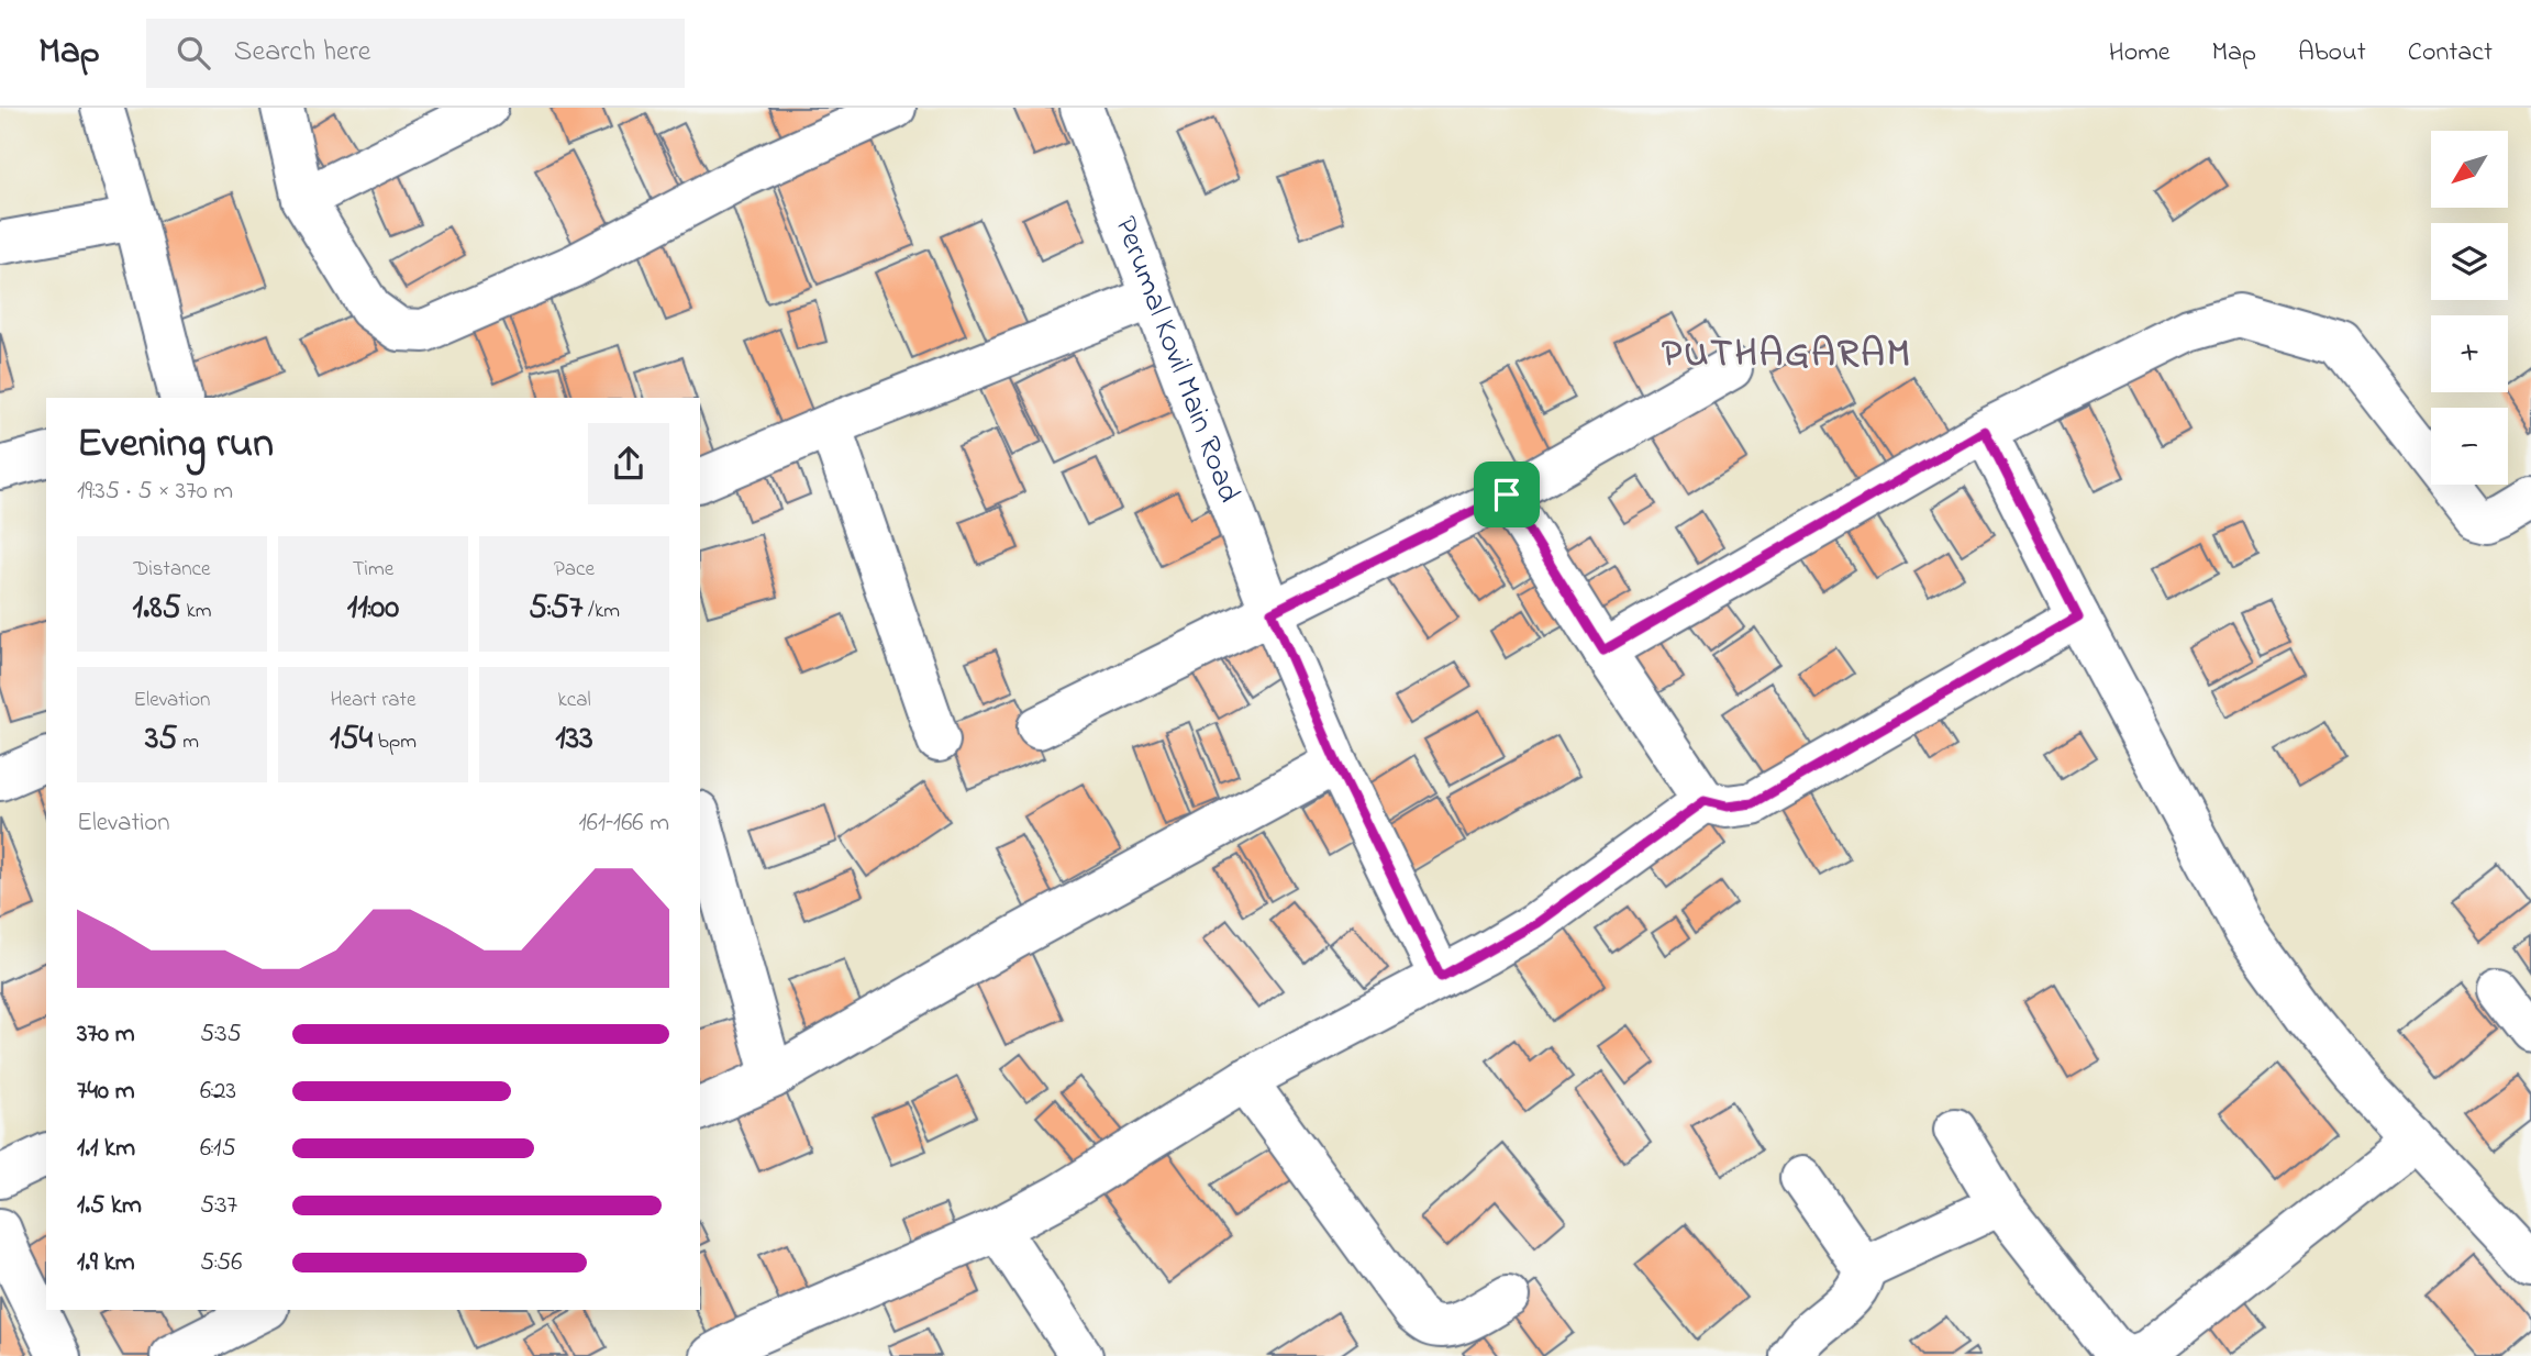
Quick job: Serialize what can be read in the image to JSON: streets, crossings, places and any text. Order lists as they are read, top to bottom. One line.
{"streets":{"street":["Perumal Kovil Main Road"]},"districts":["PUTHAGARAM"],"north":"bottom left","page":{"header":"Map","search":"Search here","nav":["Home","Map","About","Contact"],"map_buttons":["+","−"],"heading":["Evening run","19:35 · 5 × 370 m"],"stats":[["Distance","1.85 km"],["Time","11:00"],["Pace","5:57 /km"],["Elevation","35 m"],["Heart rate","154 bpm"],["kcal","133"]],"chart":["Elevation","161–166 m"],"list":[{"name":"370 m","note":"5:35"},{"name":"740 m","note":"6:23"},{"name":"1.1 km","note":"6:15"},{"name":"1.5 km","note":"5:37"},{"name":"1.9 km","note":"5:56"}]}}
